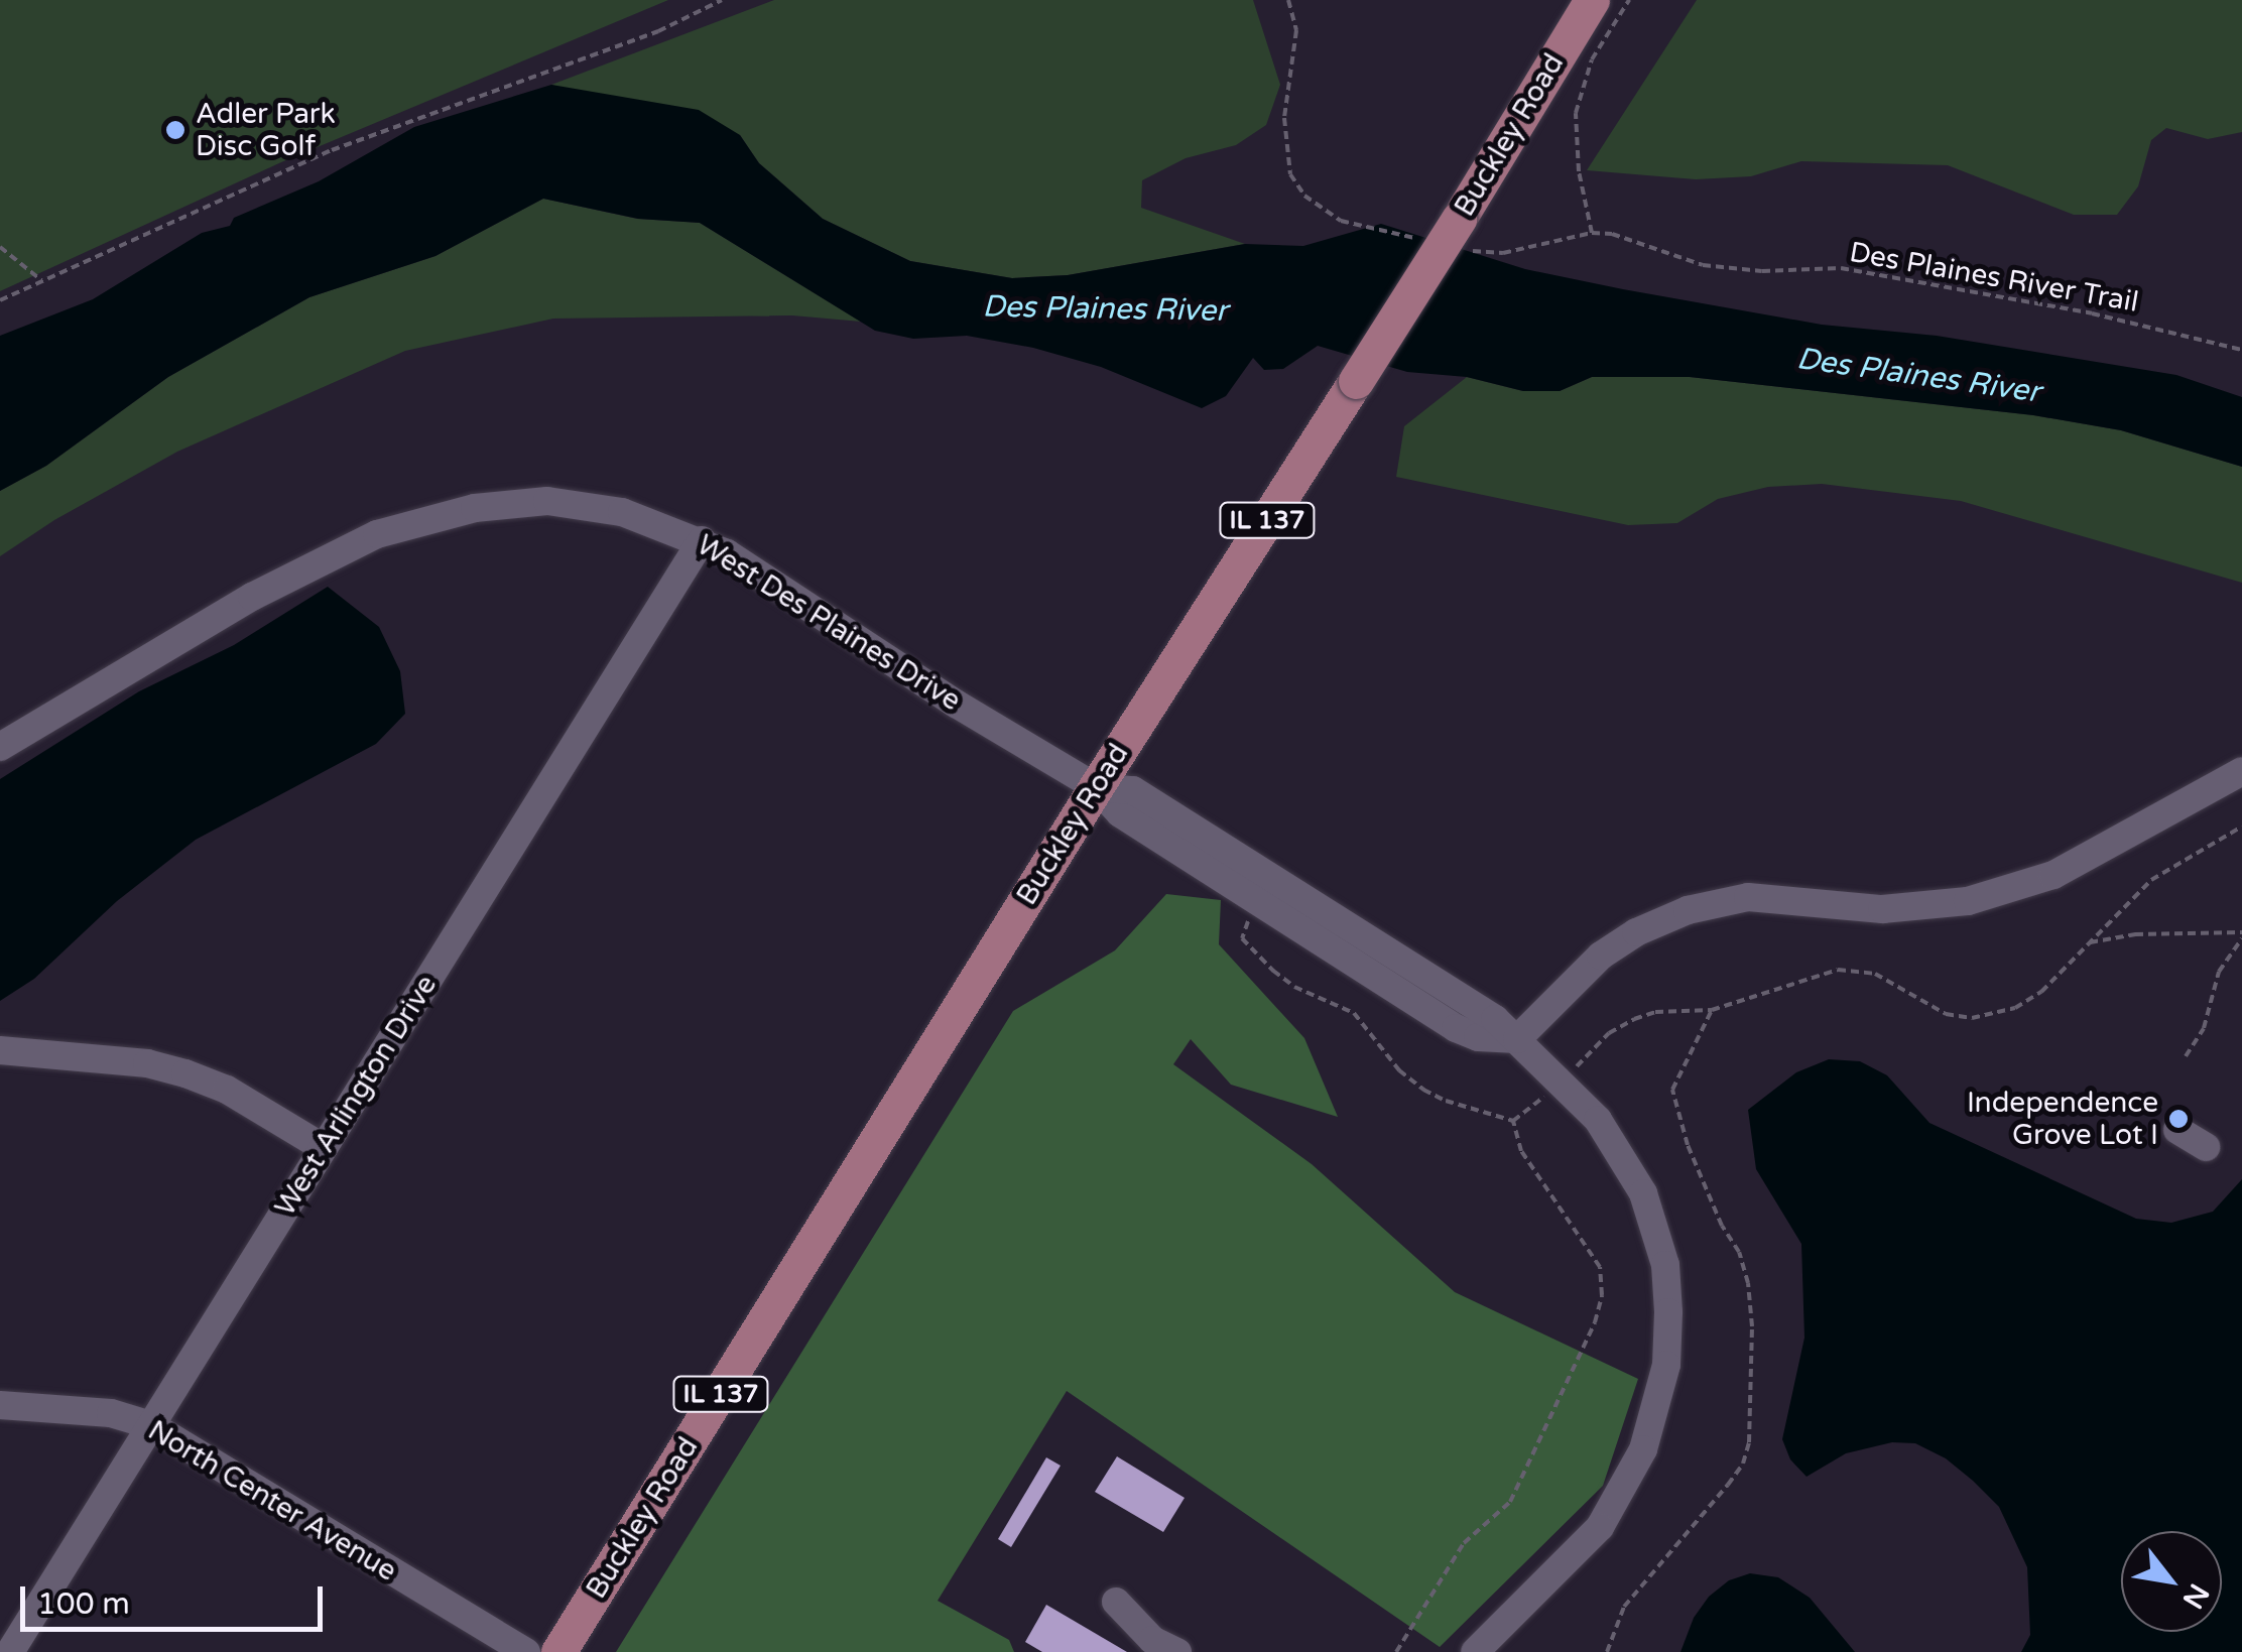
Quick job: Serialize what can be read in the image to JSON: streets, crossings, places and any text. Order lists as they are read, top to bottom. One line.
{"streets":{"main road":["Buckley Road","IL 137"],"street":["West Des Plaines Drive","West Arlington Drive","North Center Avenue"],"path":["Des Plaines River Trail"]},"crossings":[["Buckley Road","West Des Plaines Drive"],["West Des Plaines Drive","West Arlington Drive"],["West Arlington Drive","North Center Avenue"]],"water":["Des Plaines River"],"places":["Adler Park Disc Golf","Independence Grove Lot I"],"scale_bar":"100 m","north":"bottom right"}
